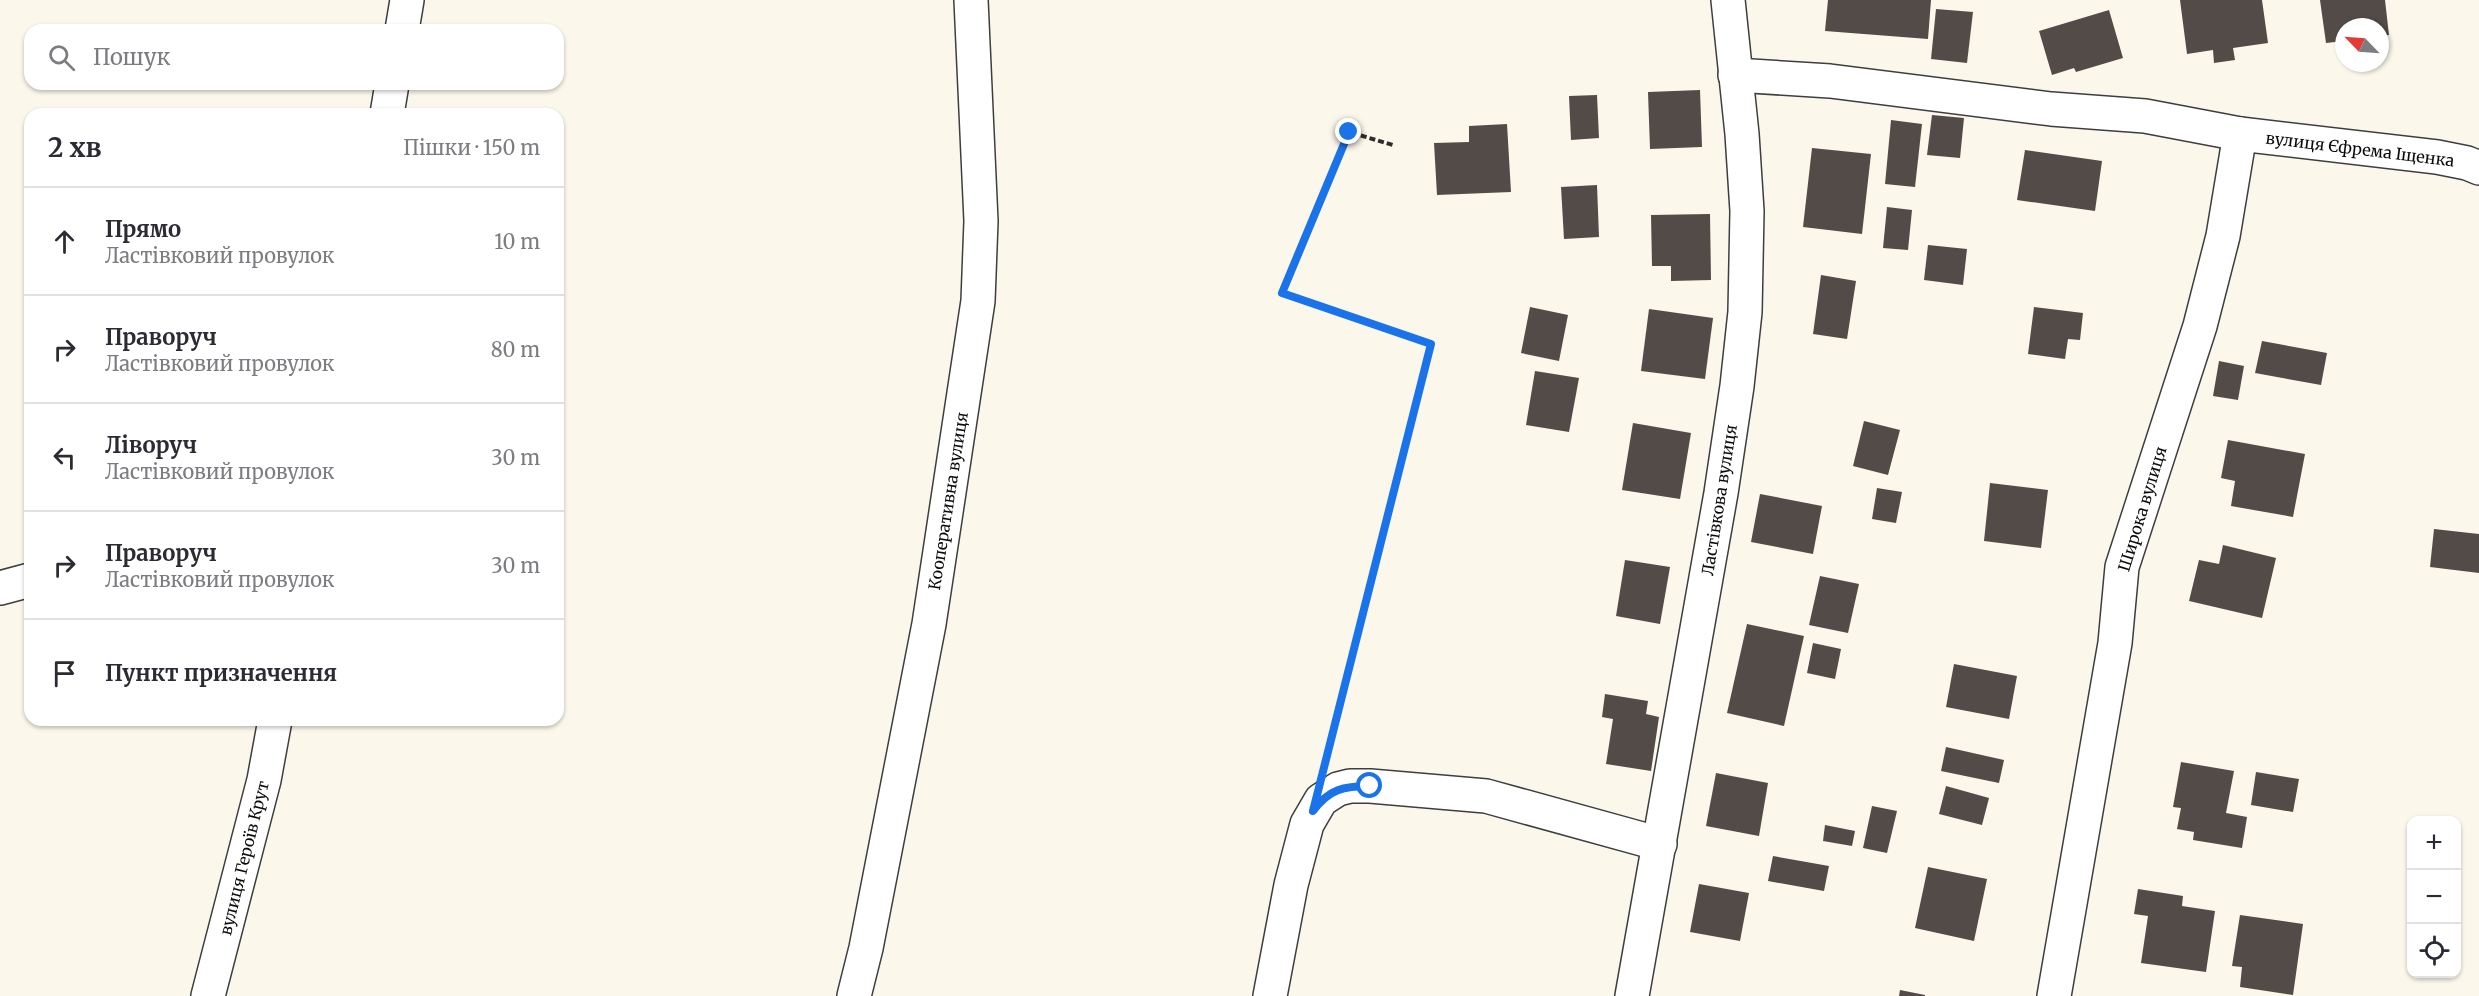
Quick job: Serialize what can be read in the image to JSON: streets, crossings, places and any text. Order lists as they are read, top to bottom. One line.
{"streets":{"street":["вулиця Єфрема Іщенка","Ластівкова вулиця","Кооперативна вулиця","Широка вулиця","вулиця Героїв Крут"]},"crossings":[["вулиця Єфрема Іщенка","Ластівкова вулиця"],["вулиця Єфрема Іщенка","Широка вулиця"]],"north":"top left","page":{"search":"Пошук","heading":["2 хв","Пішки · 150 m"],"list":[["Прямо","Ластівковий провулок","10 m"],["Праворуч","Ластівковий провулок","80 m"],["Ліворуч","Ластівковий провулок","30 m"],["Праворуч","Ластівковий провулок","30 m"],"Пункт призначення"],"map_buttons":["+","−"]}}
